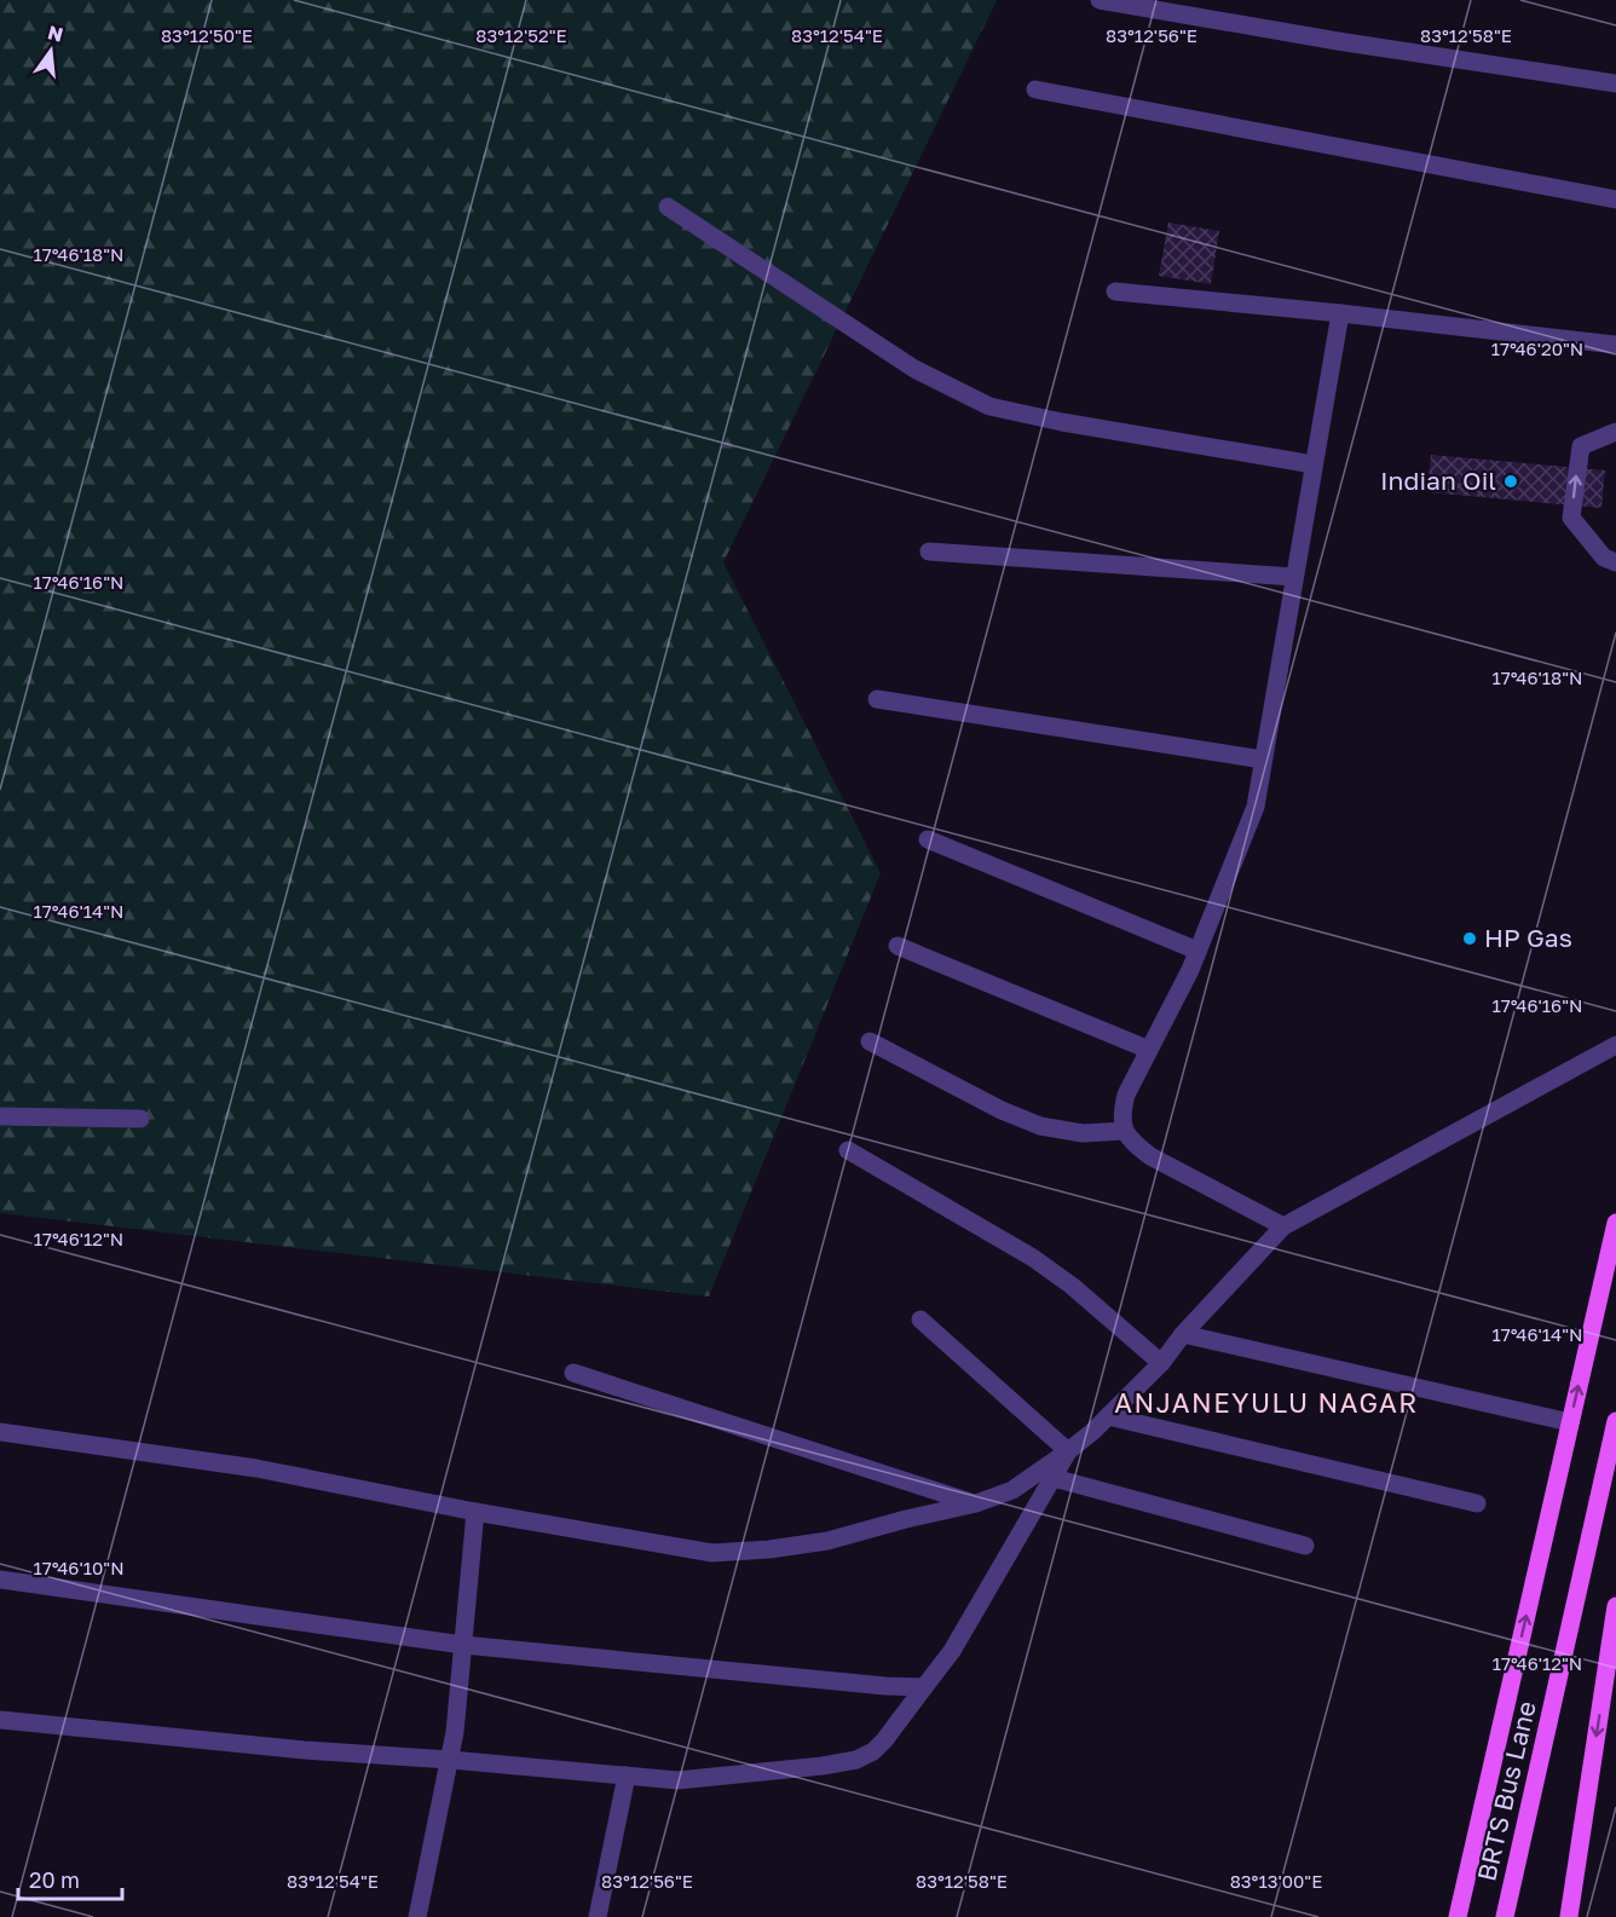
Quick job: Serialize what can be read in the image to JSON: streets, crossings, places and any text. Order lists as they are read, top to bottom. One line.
{"streets":{"main road":["BRTS Bus Lane"]},"districts":["ANJANEYULU NAGAR"],"places":["Indian Oil","HP Gas"],"scale_bar":"20 m","north":"top","coordinates":["83°12'50\"E","83°12'52\"E","83°12'54\"E","83°12'56\"E","83°12'58\"E","17°46'18\"N","17°46'20\"N","17°46'16\"N","17°46'14\"N","17°46'12\"N","17°46'10\"N","83°13'00\"E"]}
